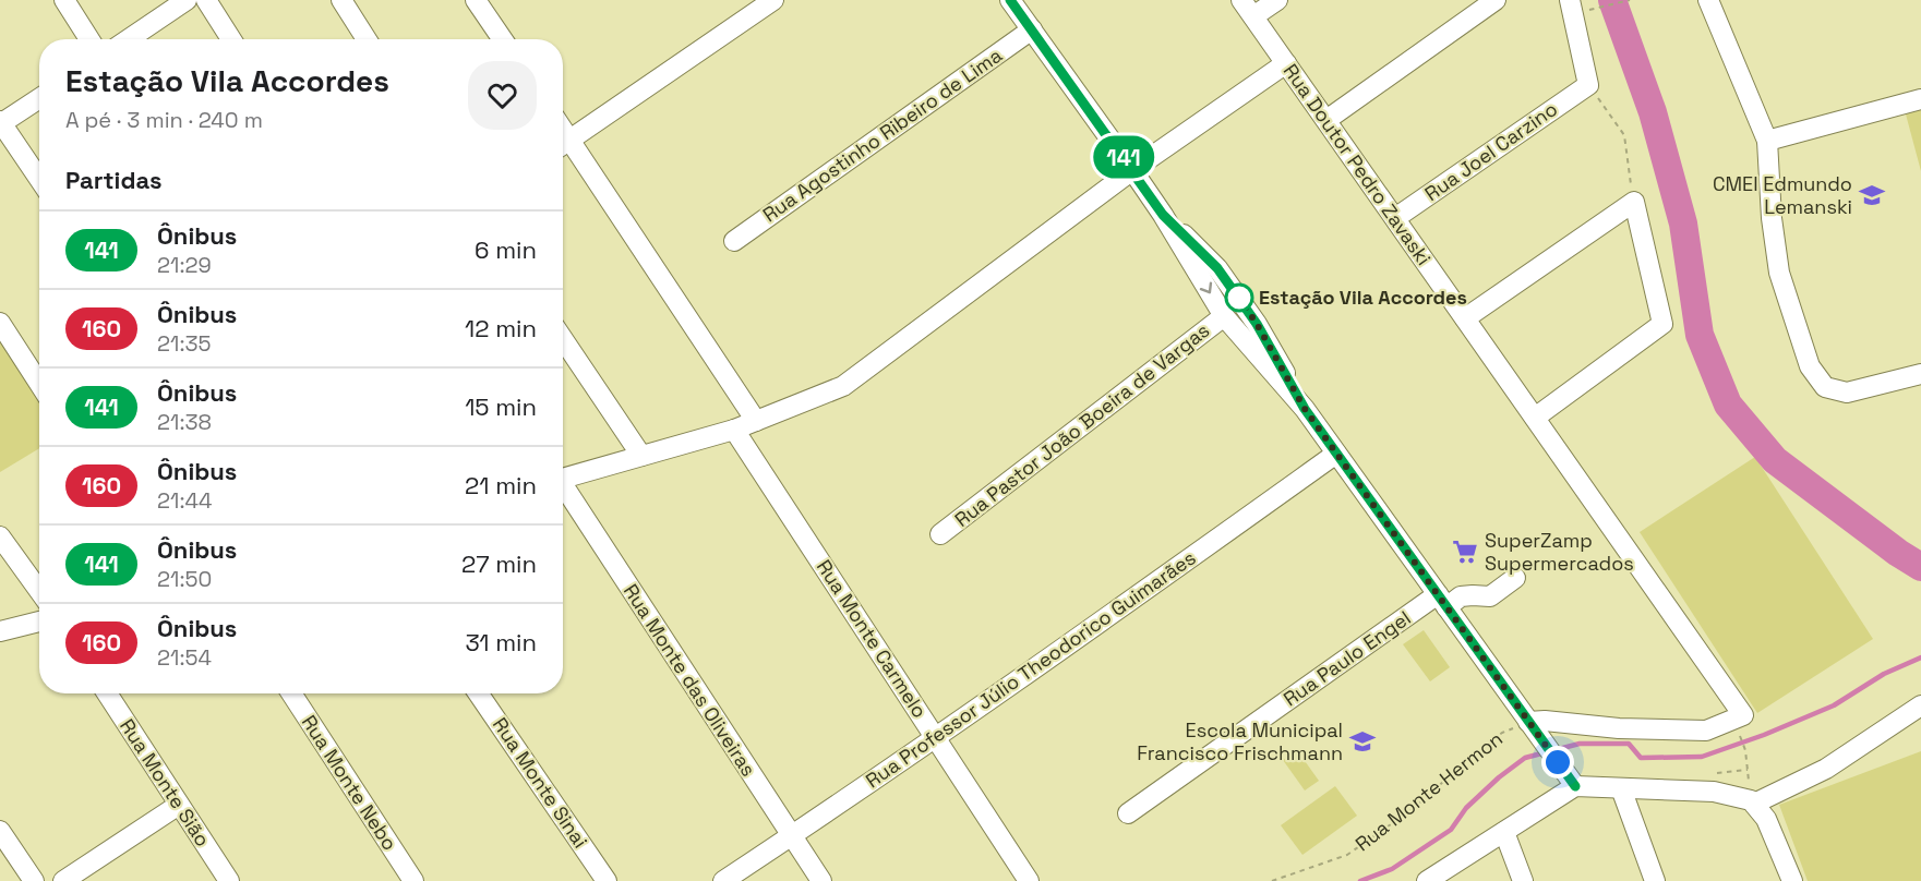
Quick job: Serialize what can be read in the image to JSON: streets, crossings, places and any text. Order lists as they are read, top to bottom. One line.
{"streets":{"street":["Rua Agostinho Ribeiro de Lima","Rua Joel Carzino","Rua Doutor Pedro Zavaski","Rua Pastor João Boeira de Vargas","Rua Monte Carmelo","Rua Paulo Engel","Rua Professor Júlio Theodorico Guimarães","Rua Monte das Oliveiras","Rua Monte Sião","Rua Monte Nebo","Rua Monte Sinai"],"path":["Rua Monte Hermon"]},"crossings":[["Rua Joel Carzino","Rua Doutor Pedro Zavaski"],["Rua Monte Carmelo","Rua Professor Júlio Theodorico Guimarães"],["Rua Professor Júlio Theodorico Guimarães","Rua Monte das Oliveiras"]],"places":{"school or university":["CMEI Edmundo Lemanski","Escola Municipal Francisco Frischmann"],"other":["Estação Vila Accordes"],"supermarket":["SuperZamp Supermercados"]},"lines":["bus line 141"],"page":{"on_map":"141","heading":[["Estação Vila Accordes","A pé · 3 min · 240 m"],"Partidas"],"list":[{"mark":"141","name":"Ônibus","note":"21:29","value":"6 min"},{"mark":"160","name":"Ônibus","note":"21:35","value":"12 min"},{"mark":"141","name":"Ônibus","note":"21:38","value":"15 min"},{"mark":"160","name":"Ônibus","note":"21:44","value":"21 min"},{"mark":"141","name":"Ônibus","note":"21:50","value":"27 min"},{"mark":"160","name":"Ônibus","note":"21:54","value":"31 min"}]}}
